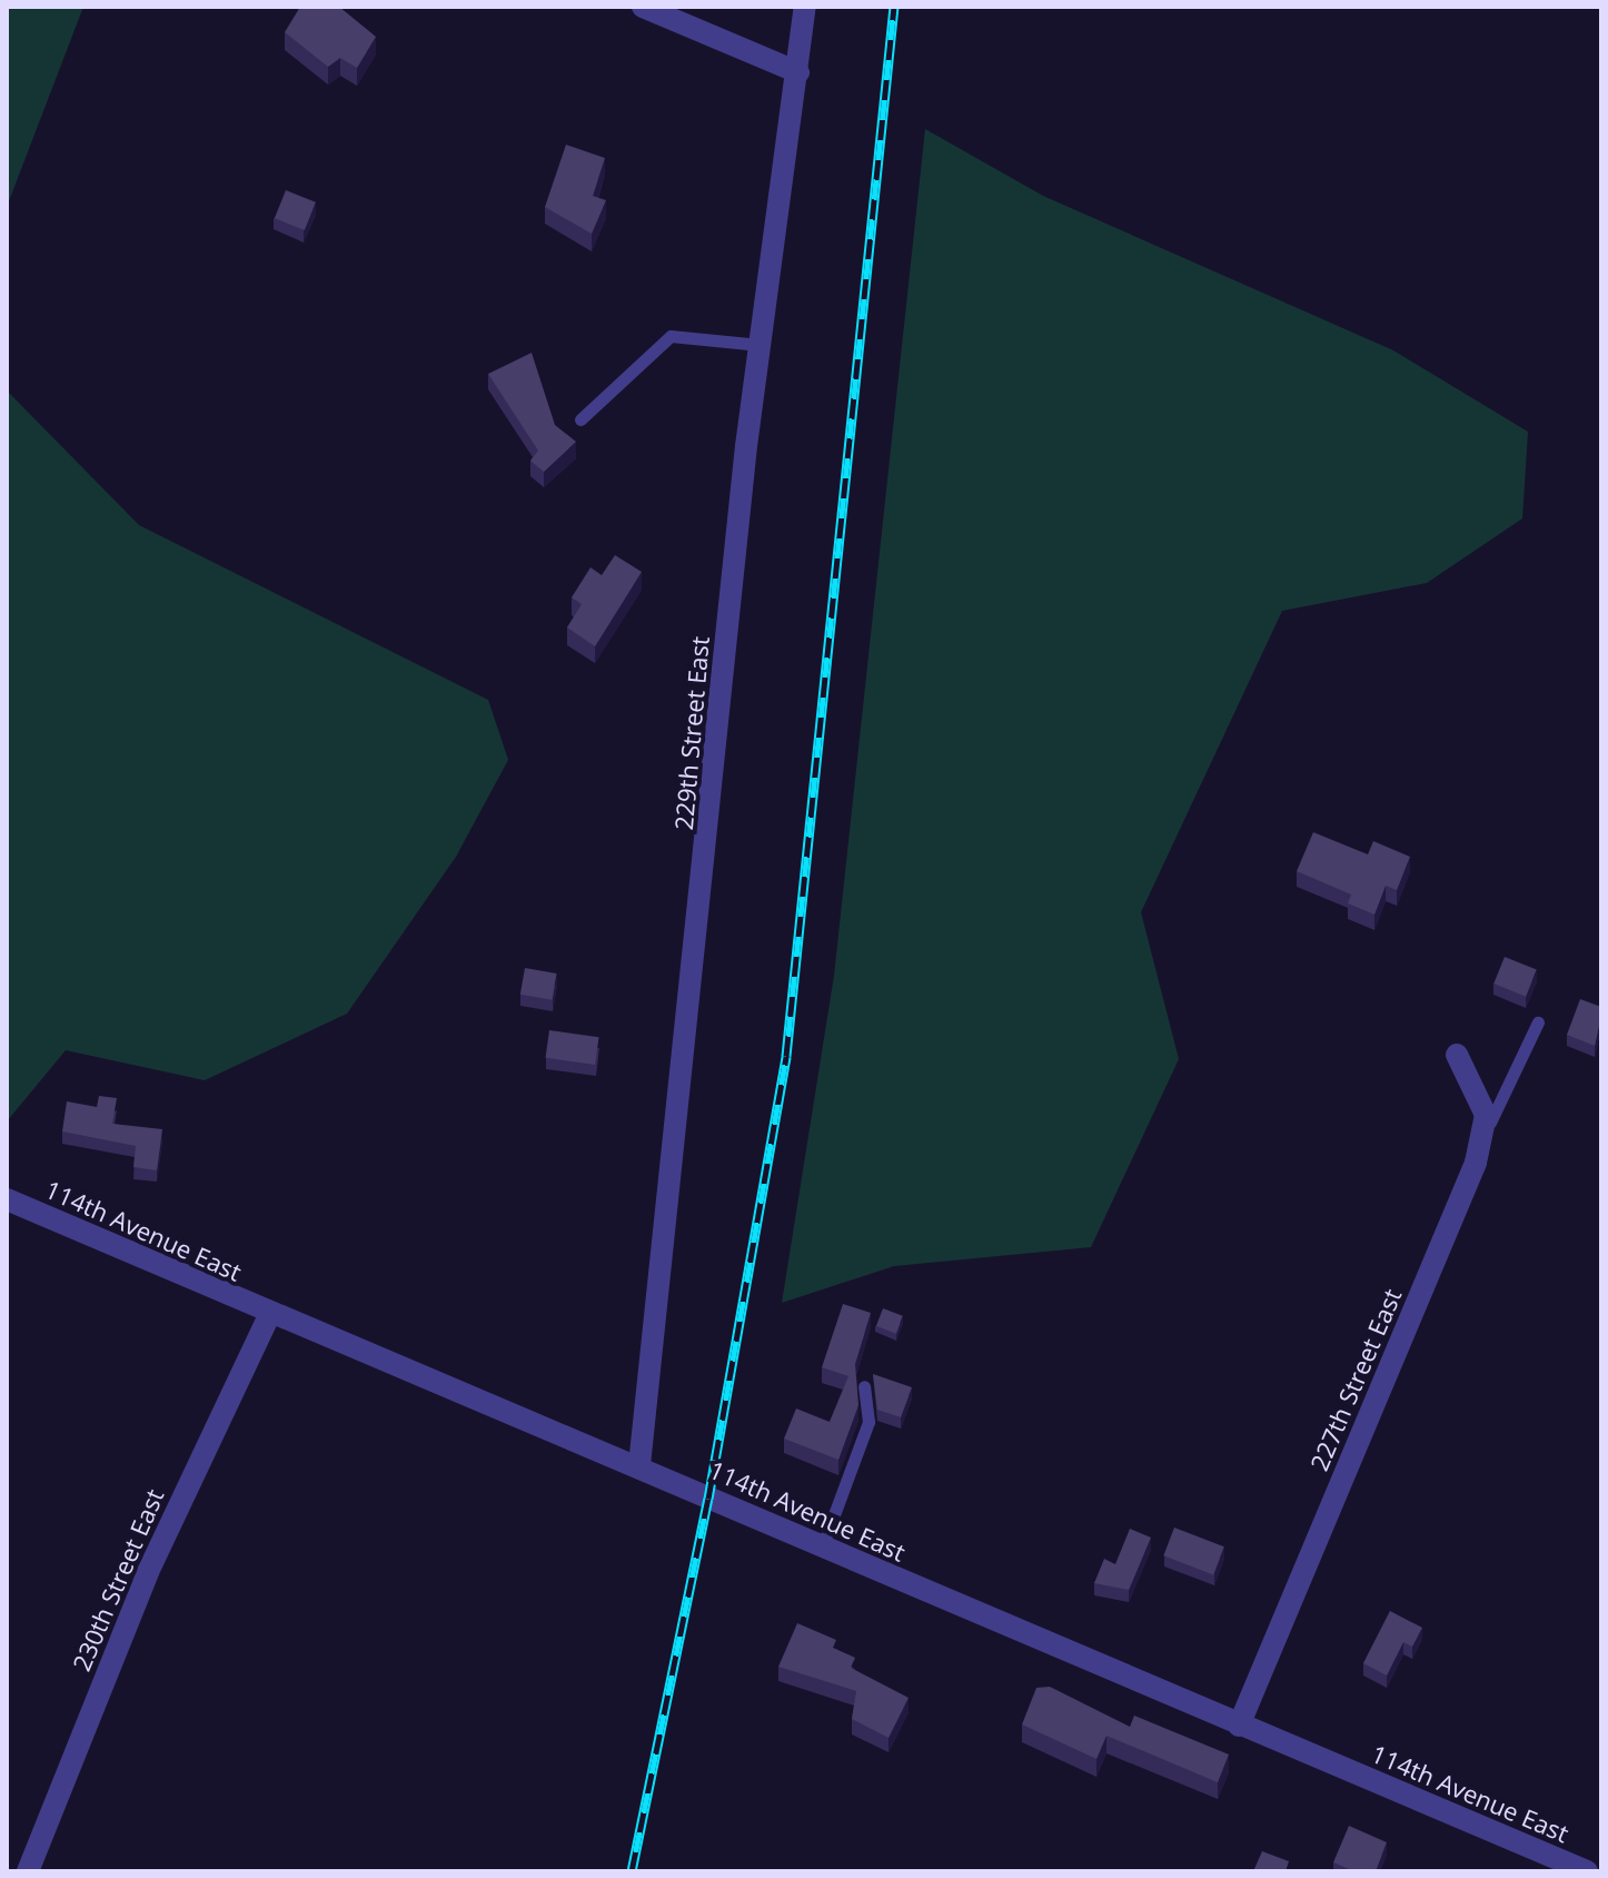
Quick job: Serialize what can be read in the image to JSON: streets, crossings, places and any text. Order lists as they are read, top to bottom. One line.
{"streets":{"street":["229th Street East","114th Avenue East","227th Street East","230th Street East"]},"crossings":[["229th Street East","114th Avenue East"],["114th Avenue East","227th Street East"],["114th Avenue East","230th Street East"]]}
